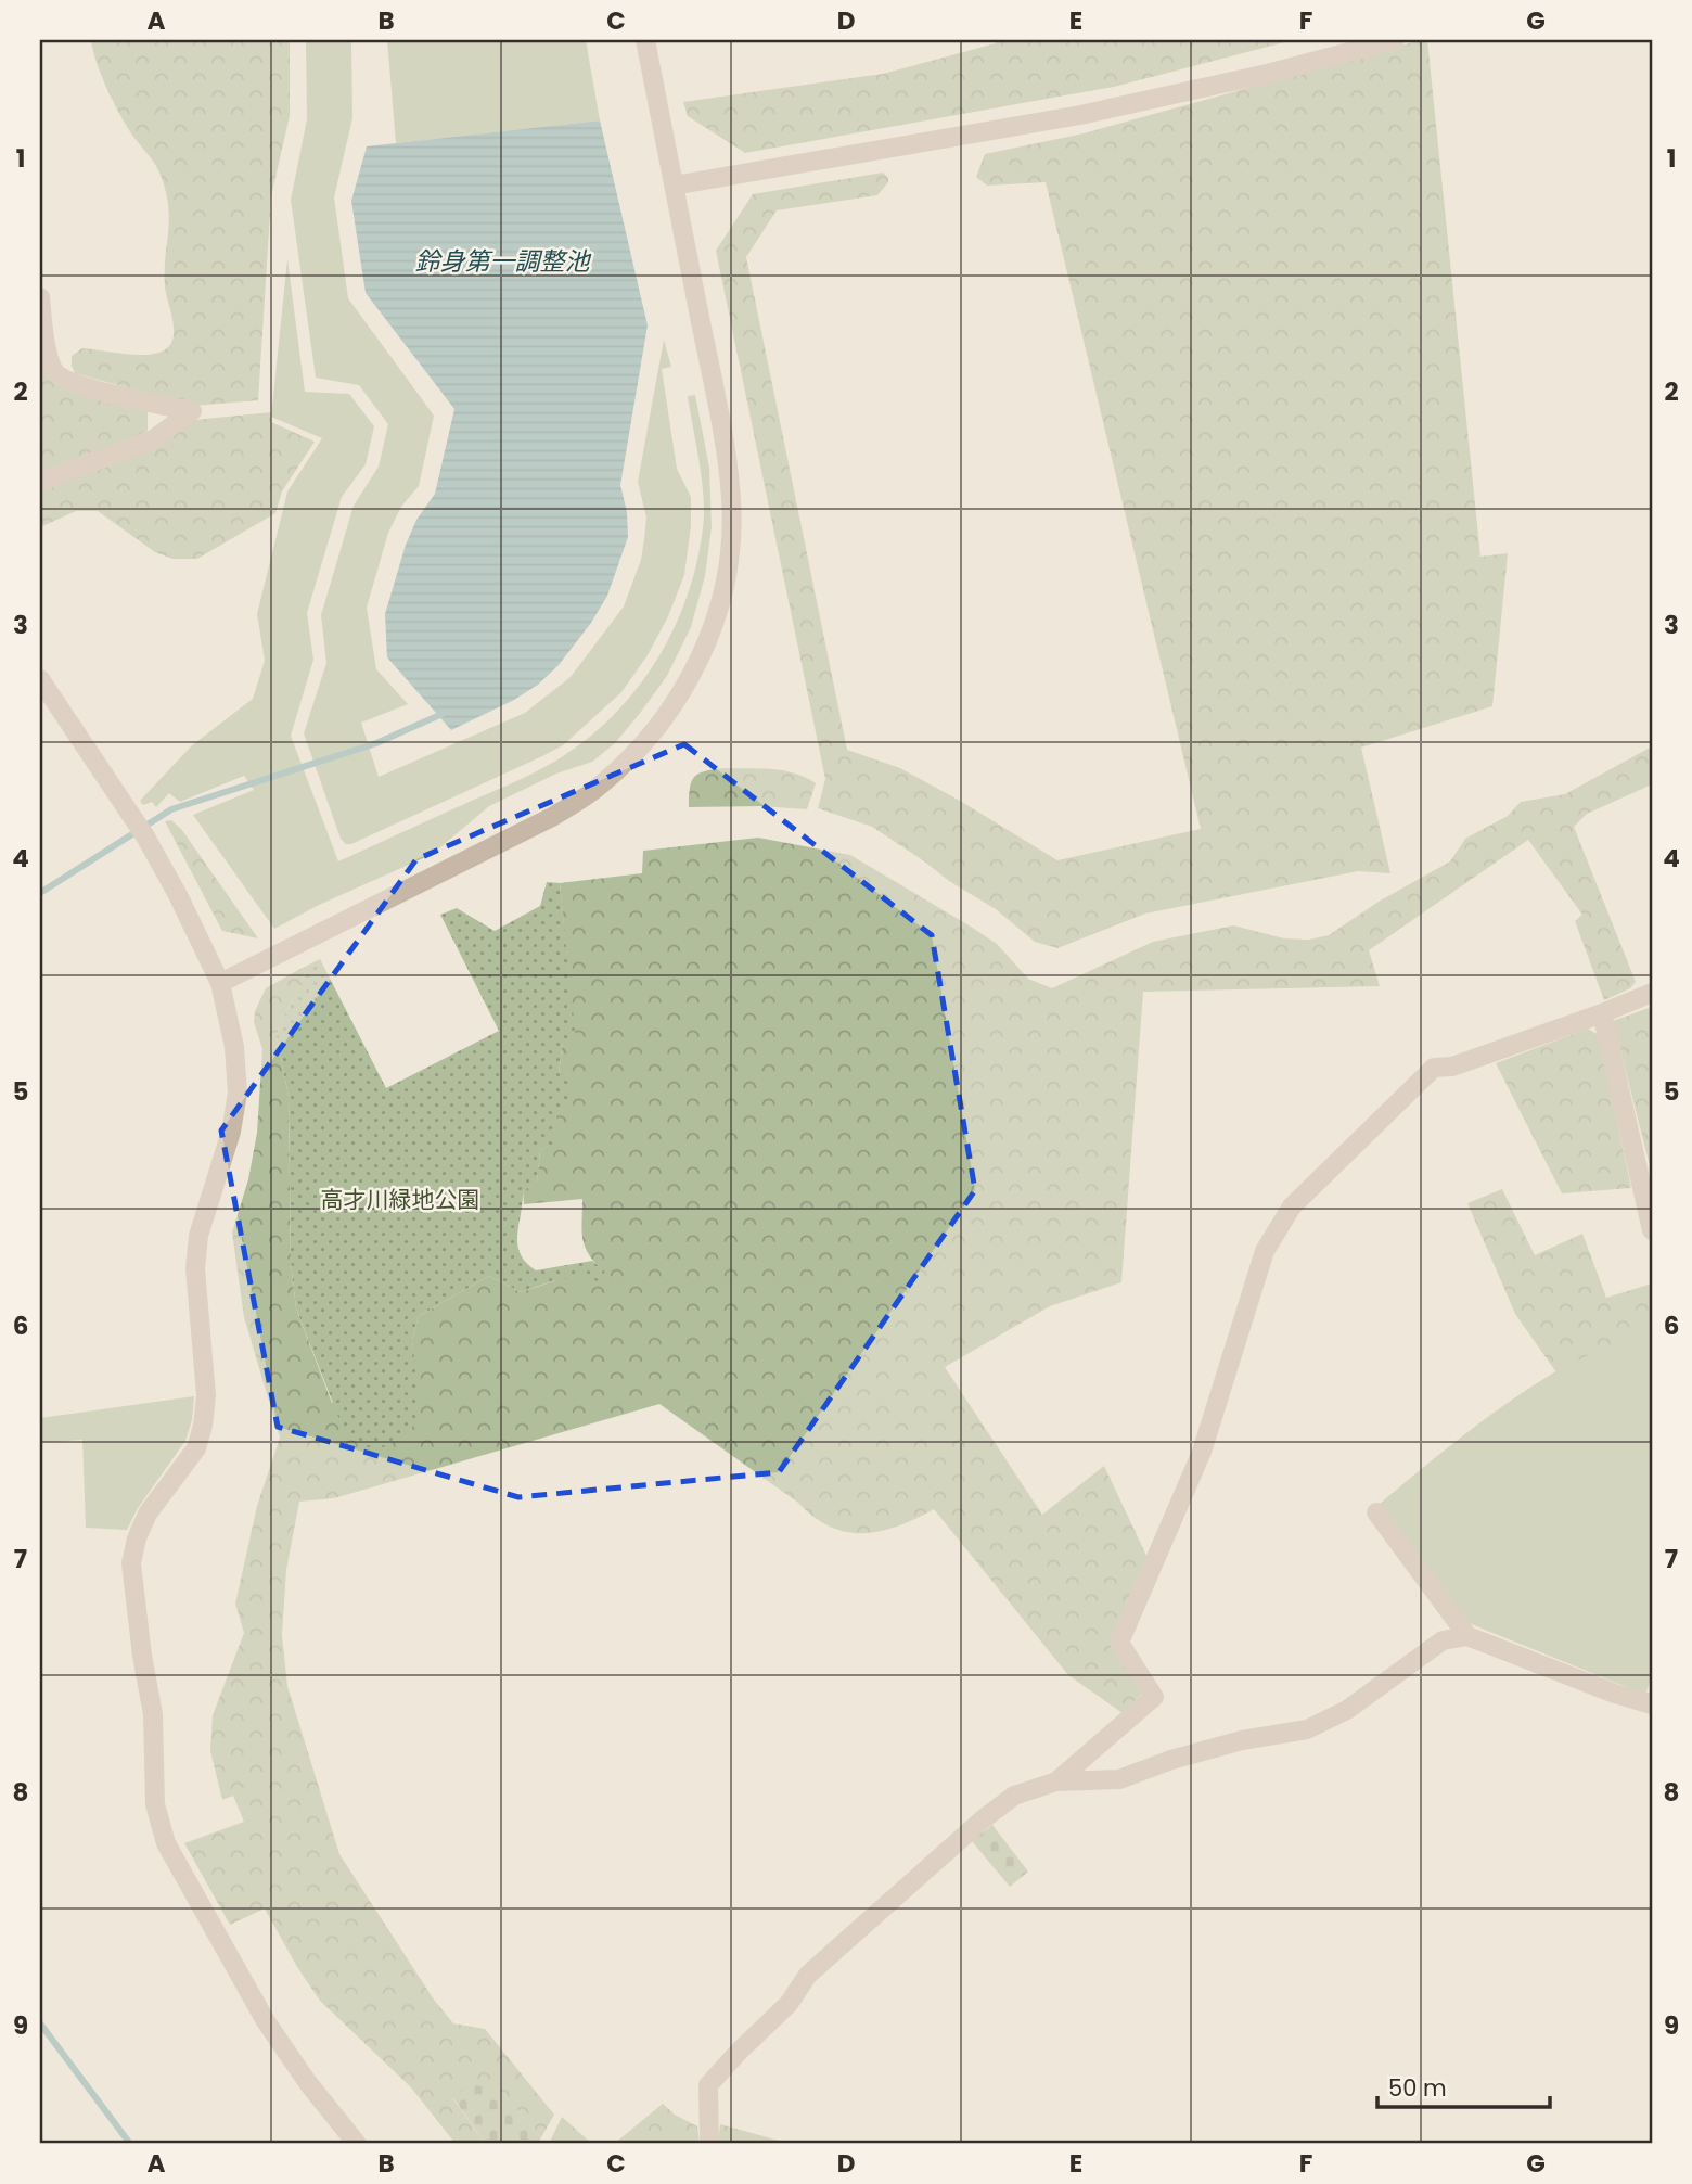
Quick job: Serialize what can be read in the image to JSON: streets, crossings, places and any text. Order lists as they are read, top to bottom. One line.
{"water":["鈴身第一調整池"],"parks":["高才川緑地公園"],"scale_bar":"50 m","grid":{"columns":["A","B","C","D","E","F","G"],"rows":["1","2","3","4","5","6","7","8","9"]}}
